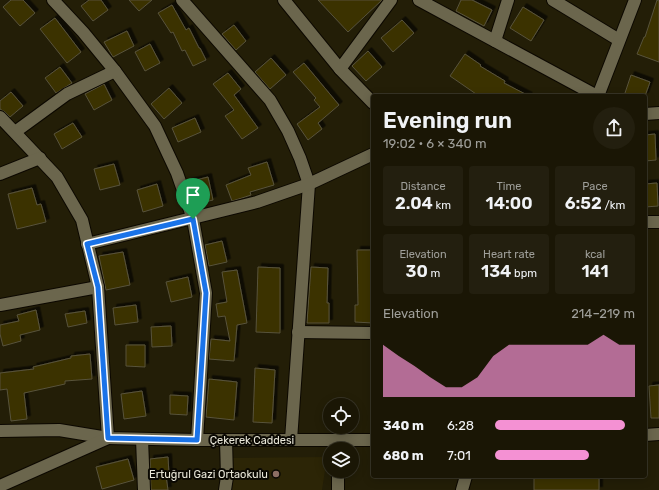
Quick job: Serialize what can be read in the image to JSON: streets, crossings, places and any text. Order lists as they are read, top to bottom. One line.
{"streets":{"street":["Çekerek Caddesi"]},"places":["Ertuğrul Gazi Ortaokulu"],"page":{"heading":["Evening run","19:02 · 6 × 340 m"],"stats":[["Distance","2.04 km"],["Time","14:00"],["Pace","6:52 /km"],["Elevation","30 m"],["Heart rate","134 bpm"],["kcal","141"]],"chart":["Elevation","214–219 m"],"list":[{"name":"340 m","note":"6:28"},{"name":"680 m","note":"7:01"}]}}
